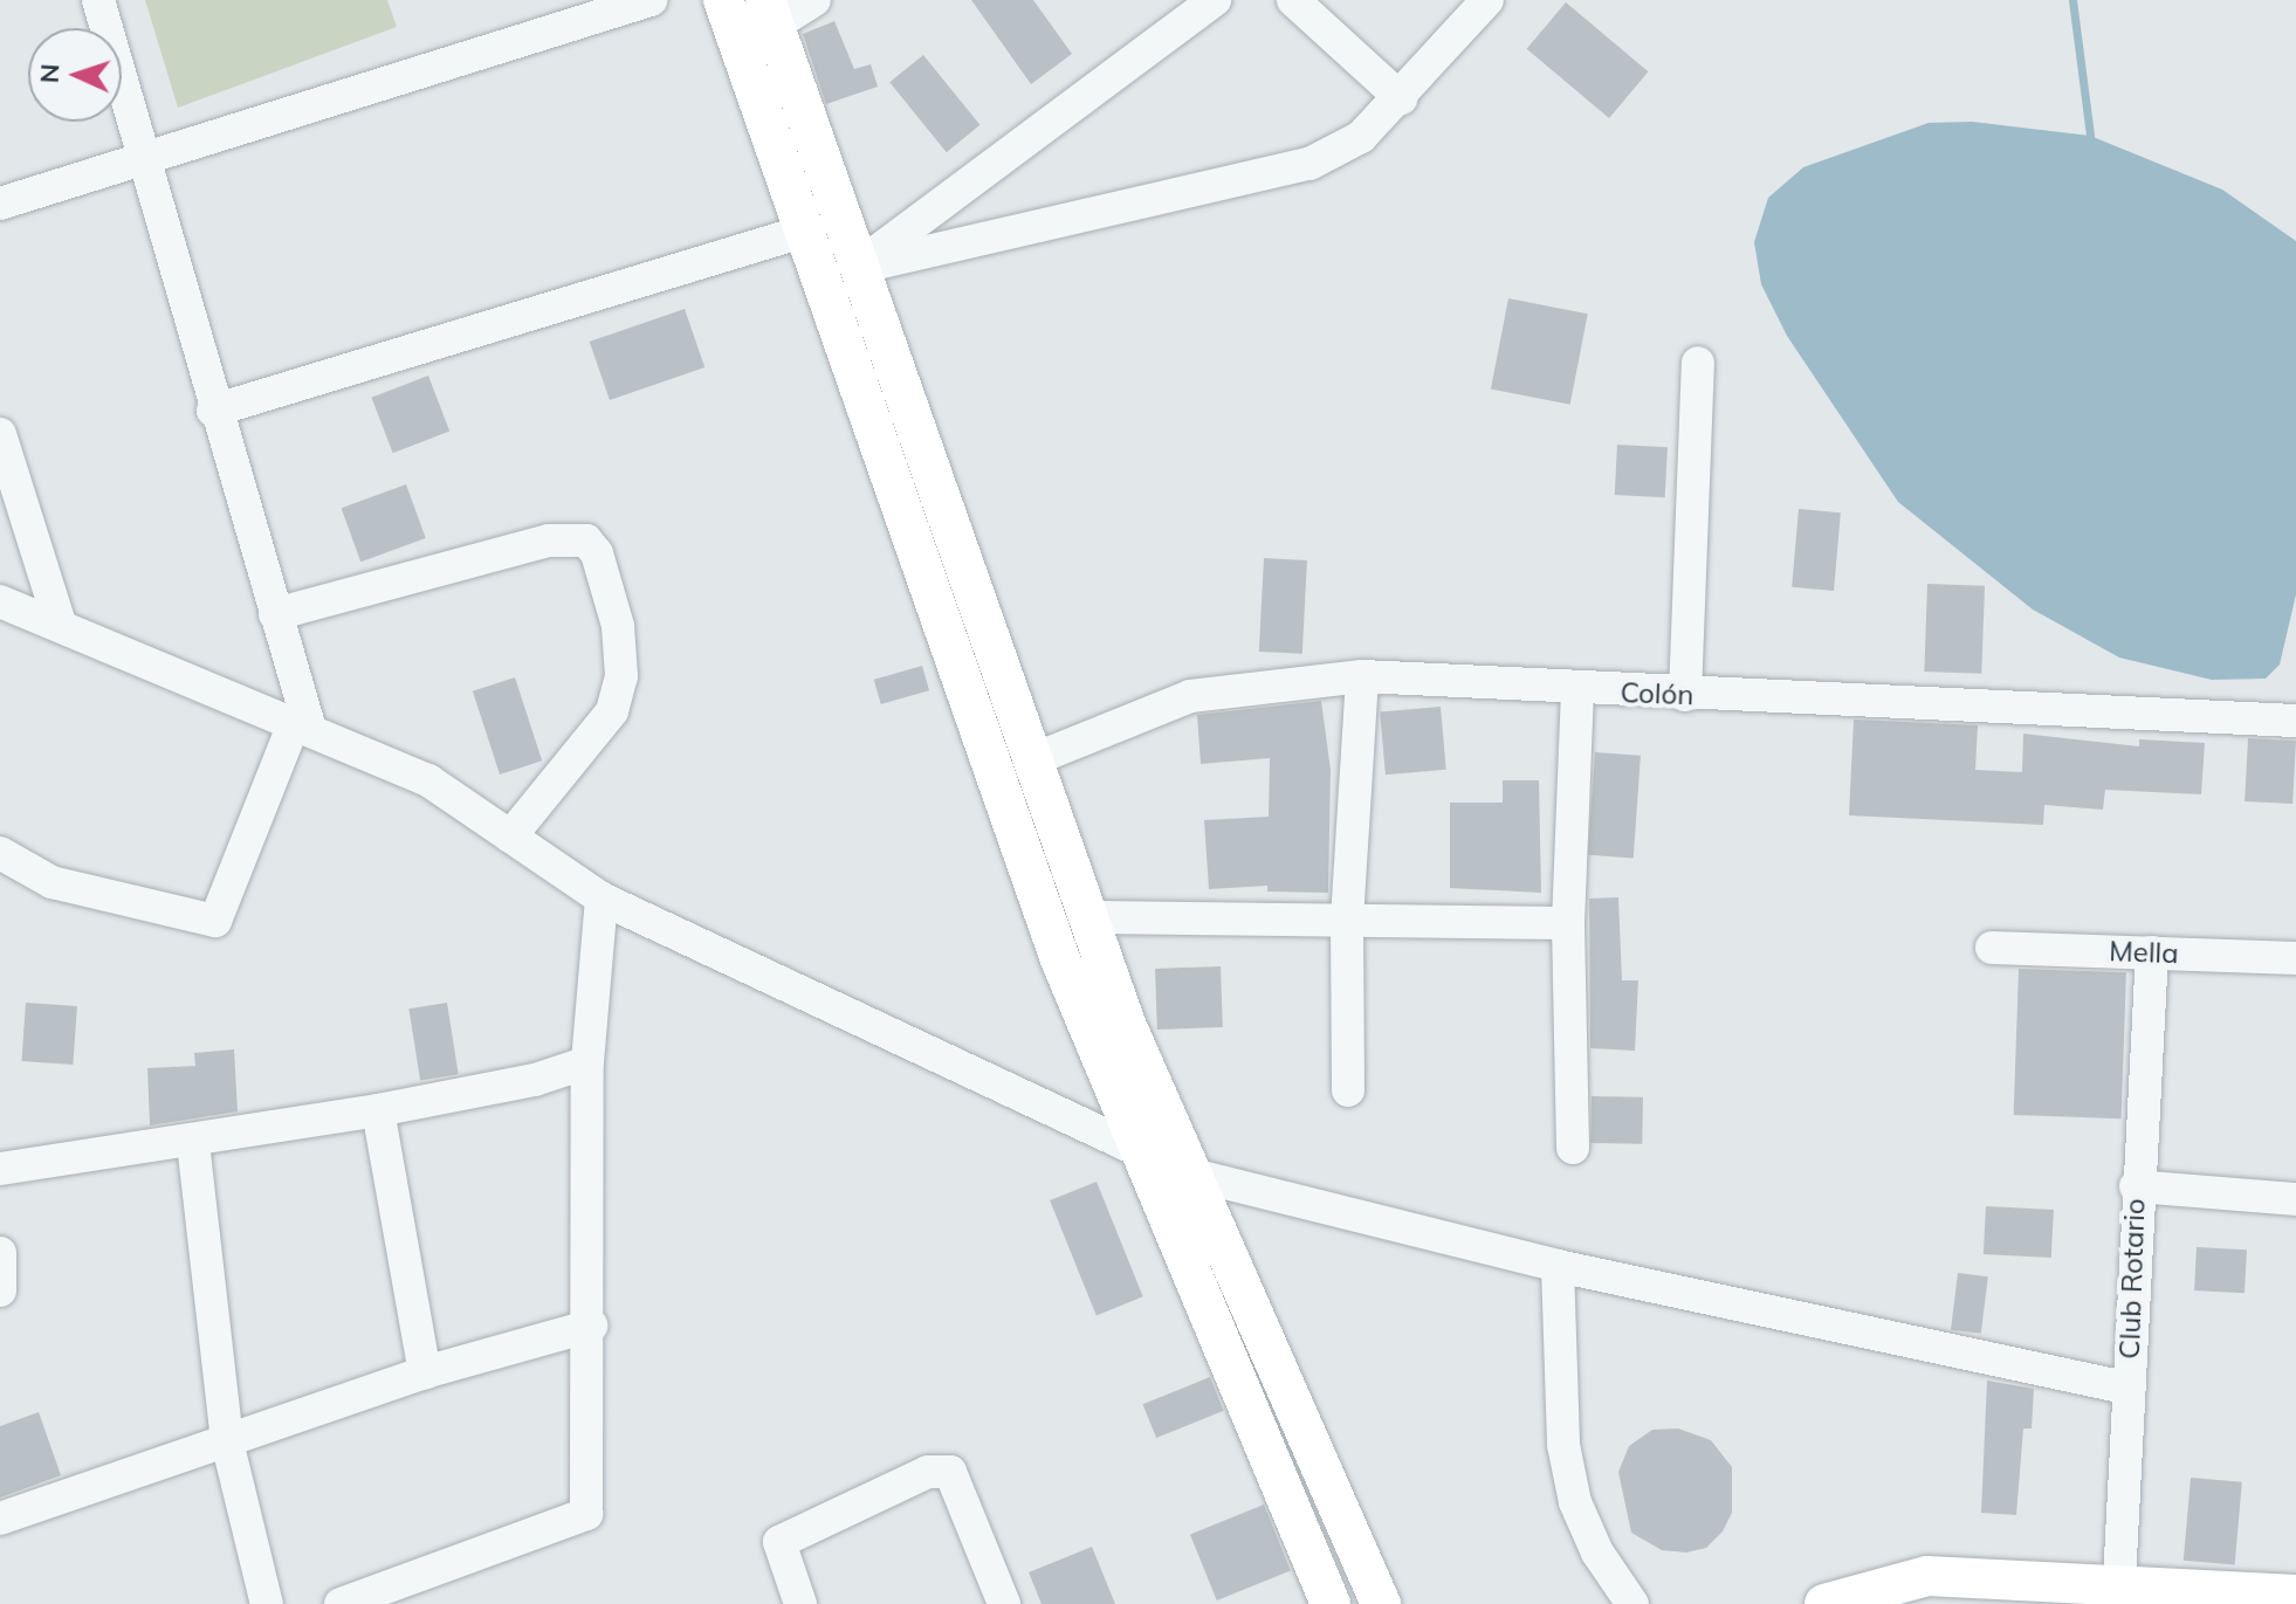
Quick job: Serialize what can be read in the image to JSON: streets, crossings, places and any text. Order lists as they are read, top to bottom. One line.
{"streets":{"street":["Colón","Mella","Club Rotario"]},"crossings":[["Mella","Club Rotario"]],"north":"left"}
